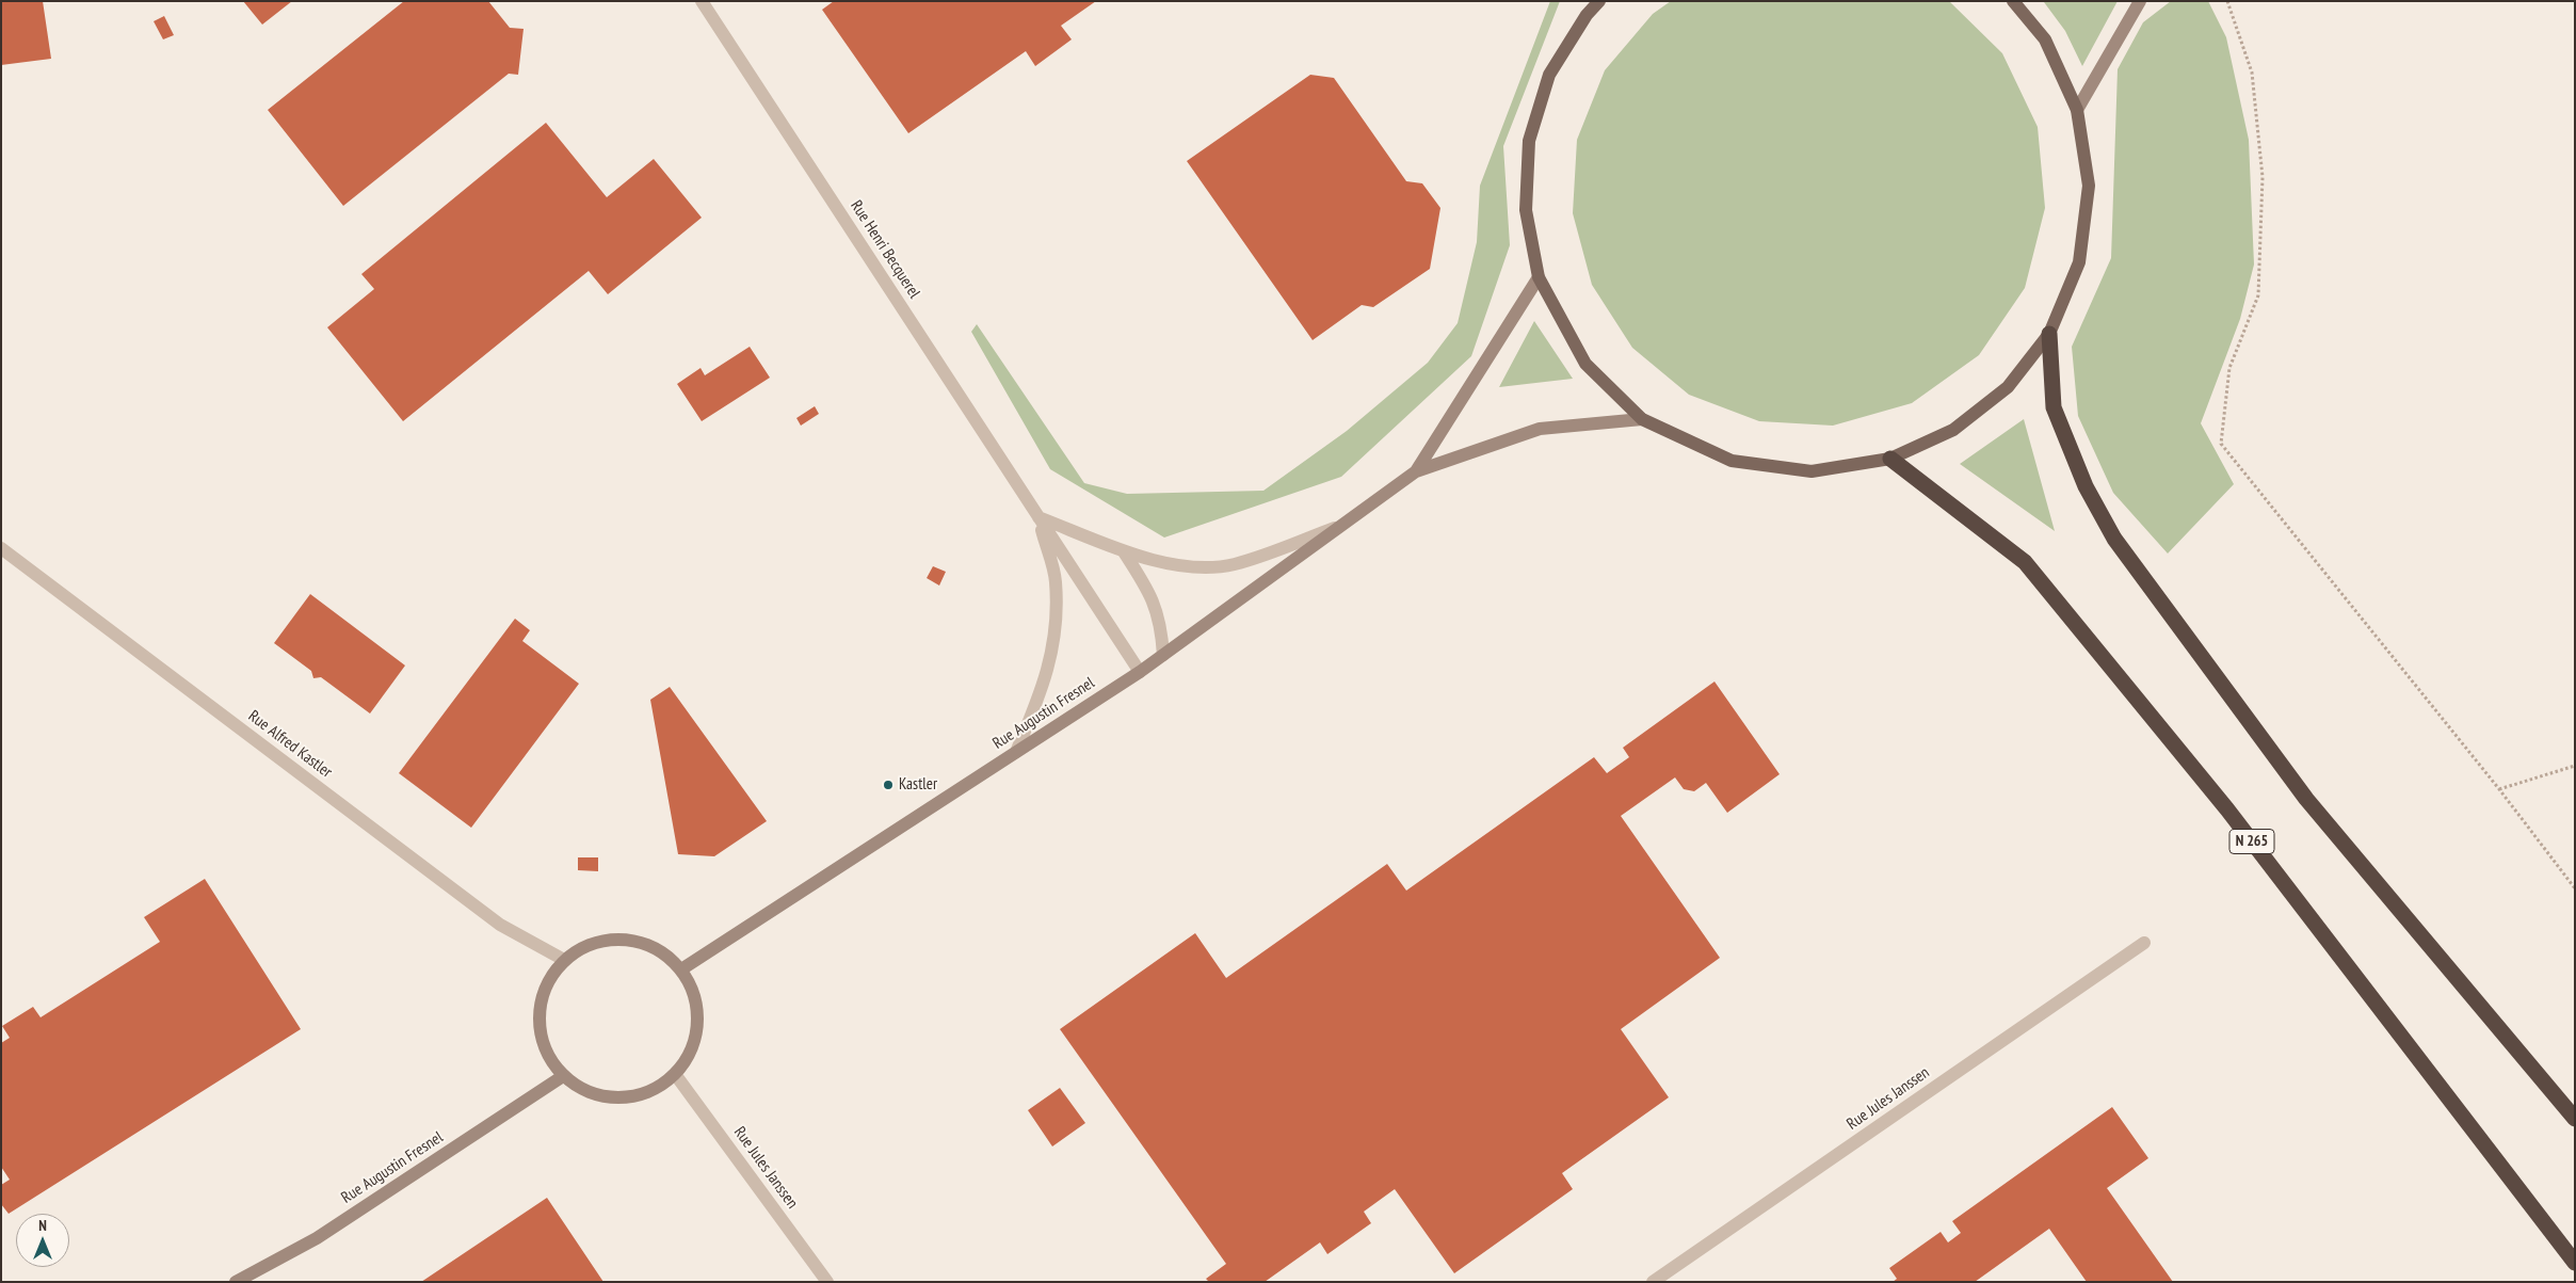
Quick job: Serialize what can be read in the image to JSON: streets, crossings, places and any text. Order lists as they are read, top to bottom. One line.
{"streets":{"highway":["N 265"],"street":["Rue Henri Becquerel","Rue Augustin Fresnel","Rue Alfred Kastler","Rue Jules Janssen"]},"crossings":[["Rue Henri Becquerel","Rue Augustin Fresnel"],["Rue Augustin Fresnel","Rue Alfred Kastler"],["Rue Augustin Fresnel","Rue Jules Janssen"],["Rue Alfred Kastler","Rue Jules Janssen"]],"places":["Kastler"],"north":"top"}
